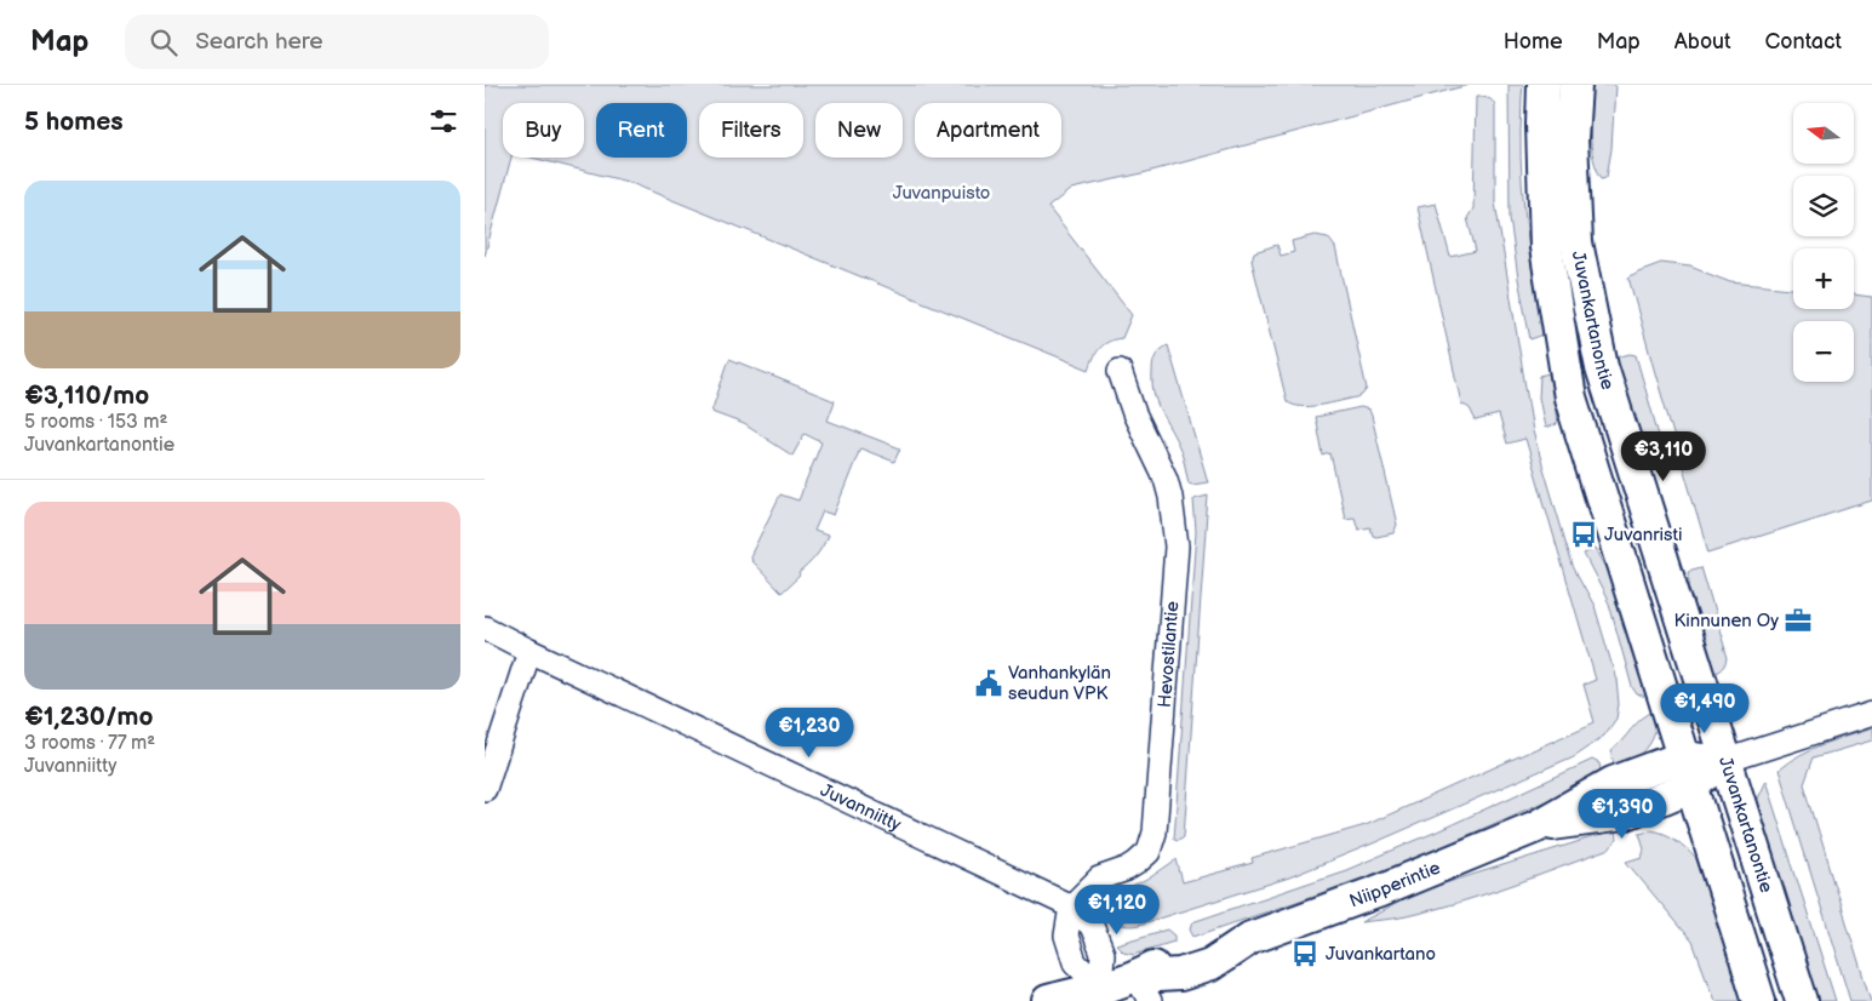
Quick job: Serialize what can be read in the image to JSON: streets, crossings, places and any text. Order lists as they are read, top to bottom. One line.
{"streets":{"main road":["Juvankartanontie","Niipperintie"],"street":["Hevostilantie","Juvanniitty"]},"crossings":[["Juvankartanontie","Niipperintie"],["Hevostilantie","Juvanniitty"],["Juvanniitty","Niipperintie"]],"parks":["Juvanpuisto"],"places":{"bus stop":["Juvanristi","Juvankartano"],"office":["Kinnunen Oy"],"public building":["Vanhankylän seudun VPK"]},"north":"left","page":{"header":"Map","search":"Search here","nav":["Home","Map","About","Contact"],"heading":"5 homes","map_buttons":["+","−"],"chip":["Buy","Rent","Filters","New","Apartment"],"list":[{"name":"€3,110/mo","note":"5 rooms · 153 m² · Juvankartanontie"},{"name":"€1,230/mo","note":"3 rooms · 77 m² · Juvanniitty"}],"price":["€3,110","€1,490","€1,230","€1,390","€1,120"]}}
